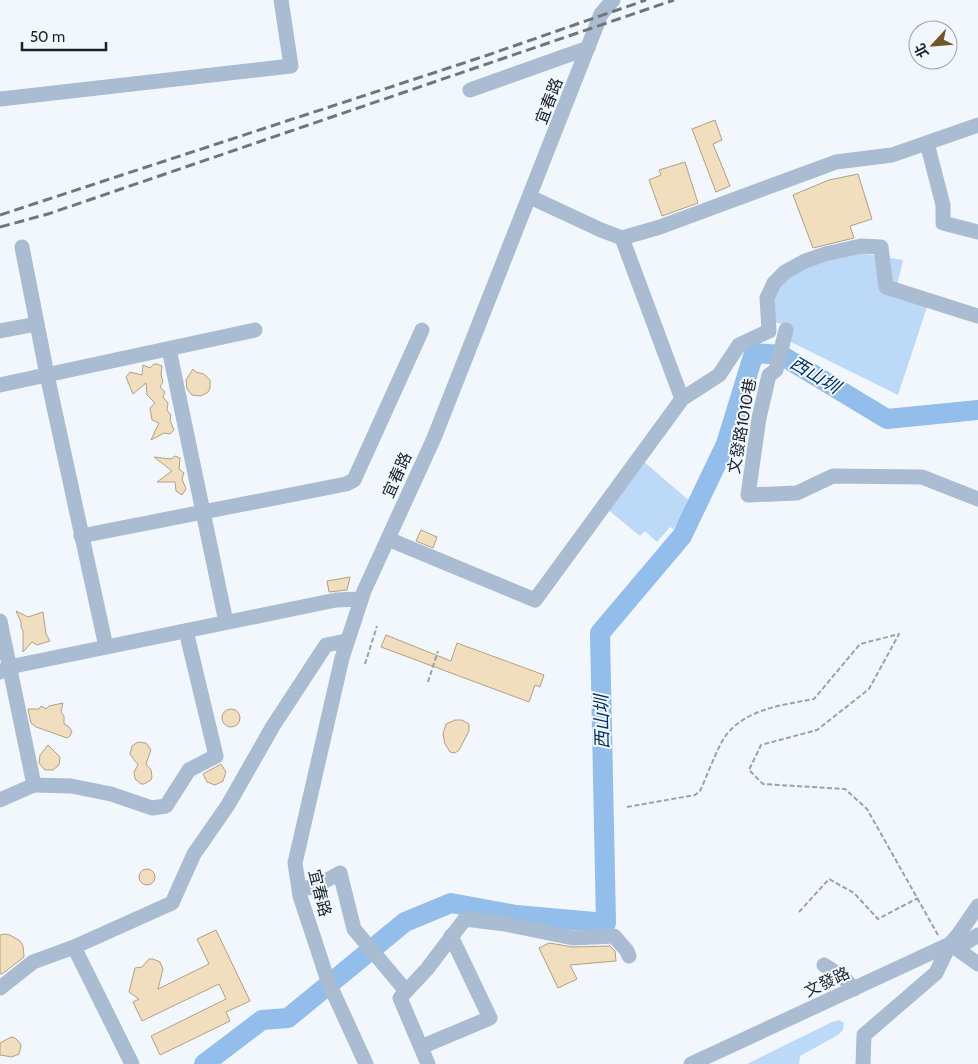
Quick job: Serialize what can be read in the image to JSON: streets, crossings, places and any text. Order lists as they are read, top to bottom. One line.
{"streets":{"street":["宜春路","文發路1010巷","文發路"]},"water":["西山圳"],"scale_bar":"50 m","north":"bottom left"}
